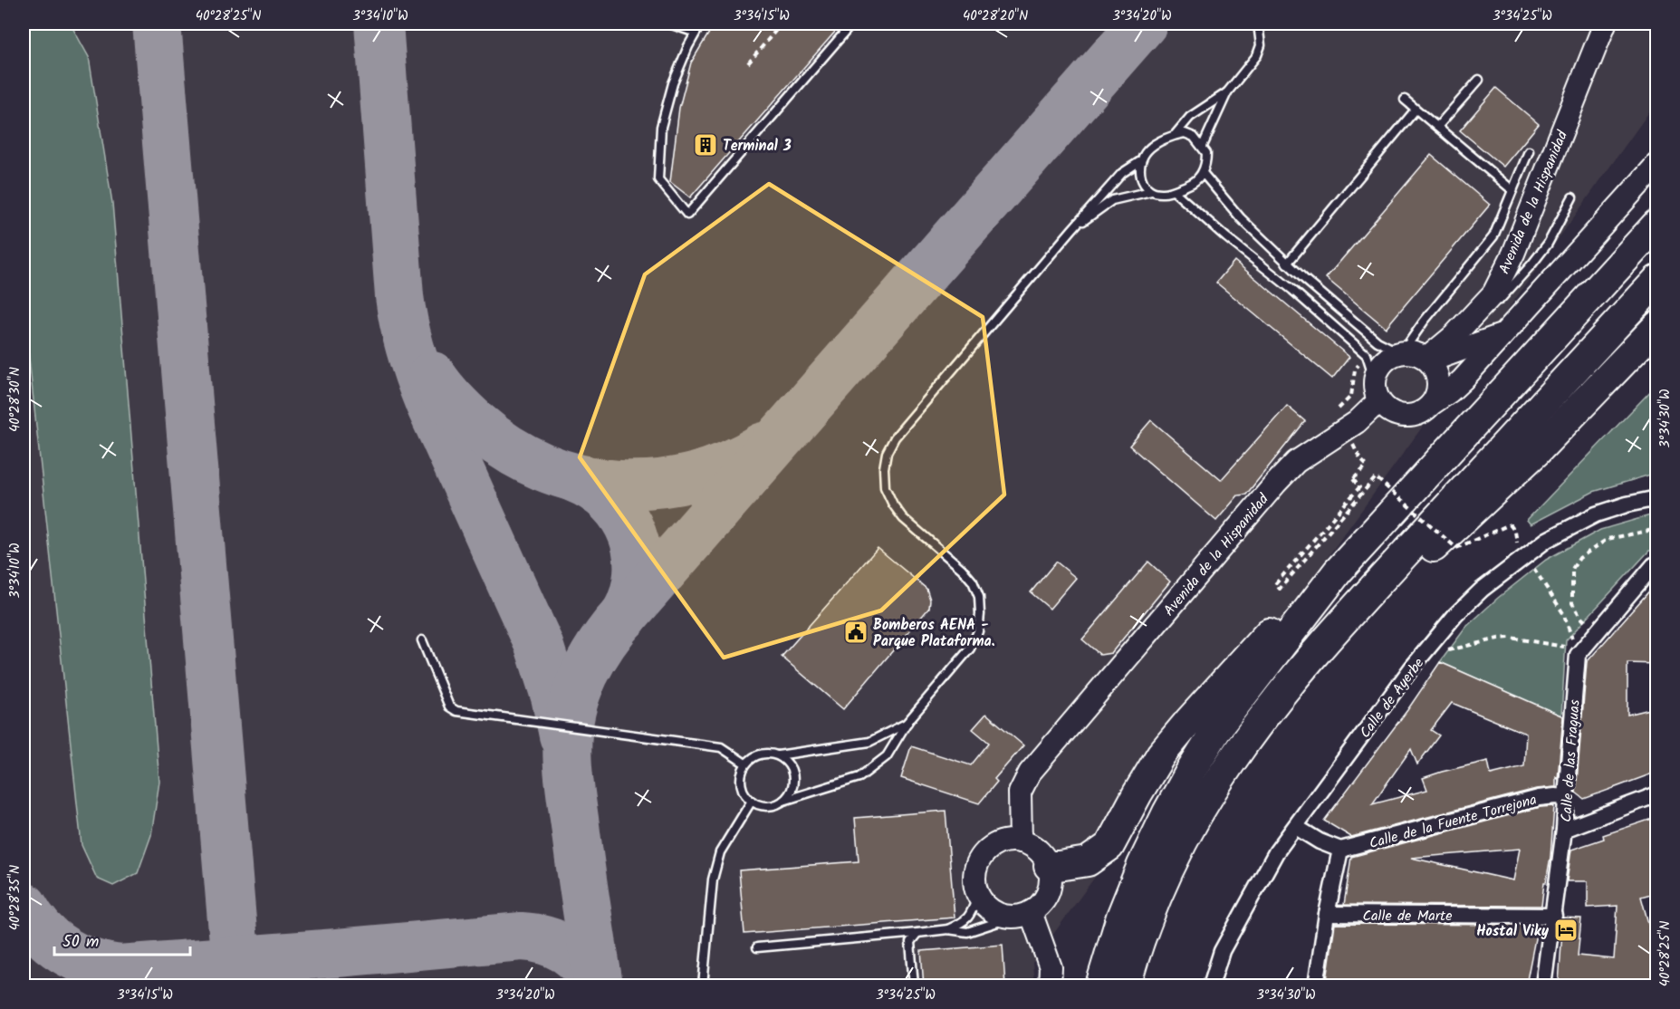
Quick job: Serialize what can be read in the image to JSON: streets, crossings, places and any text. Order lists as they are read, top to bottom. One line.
{"streets":{"street":["Avenida de la Hispanidad","Calle de Ayerbe","Calle de las Fraguas","Calle de la Fuente Torrejona","Calle de Marte"]},"crossings":[["Calle de las Fraguas","Calle de la Fuente Torrejona"],["Calle de las Fraguas","Calle de Marte"]],"places":{"building":["Terminal 3"],"public building":["Bomberos AENA - Parque Plataforma."],"hotel":["Hostal Viky"]},"scale_bar":"50 m","coordinates":["40°28'25\"N","3°34'10\"W","3°34'15\"W","40°28'20\"N","3°34'20\"W","3°34'25\"W","40°28'30\"N","3°34'30\"W","40°28'35\"N"]}
